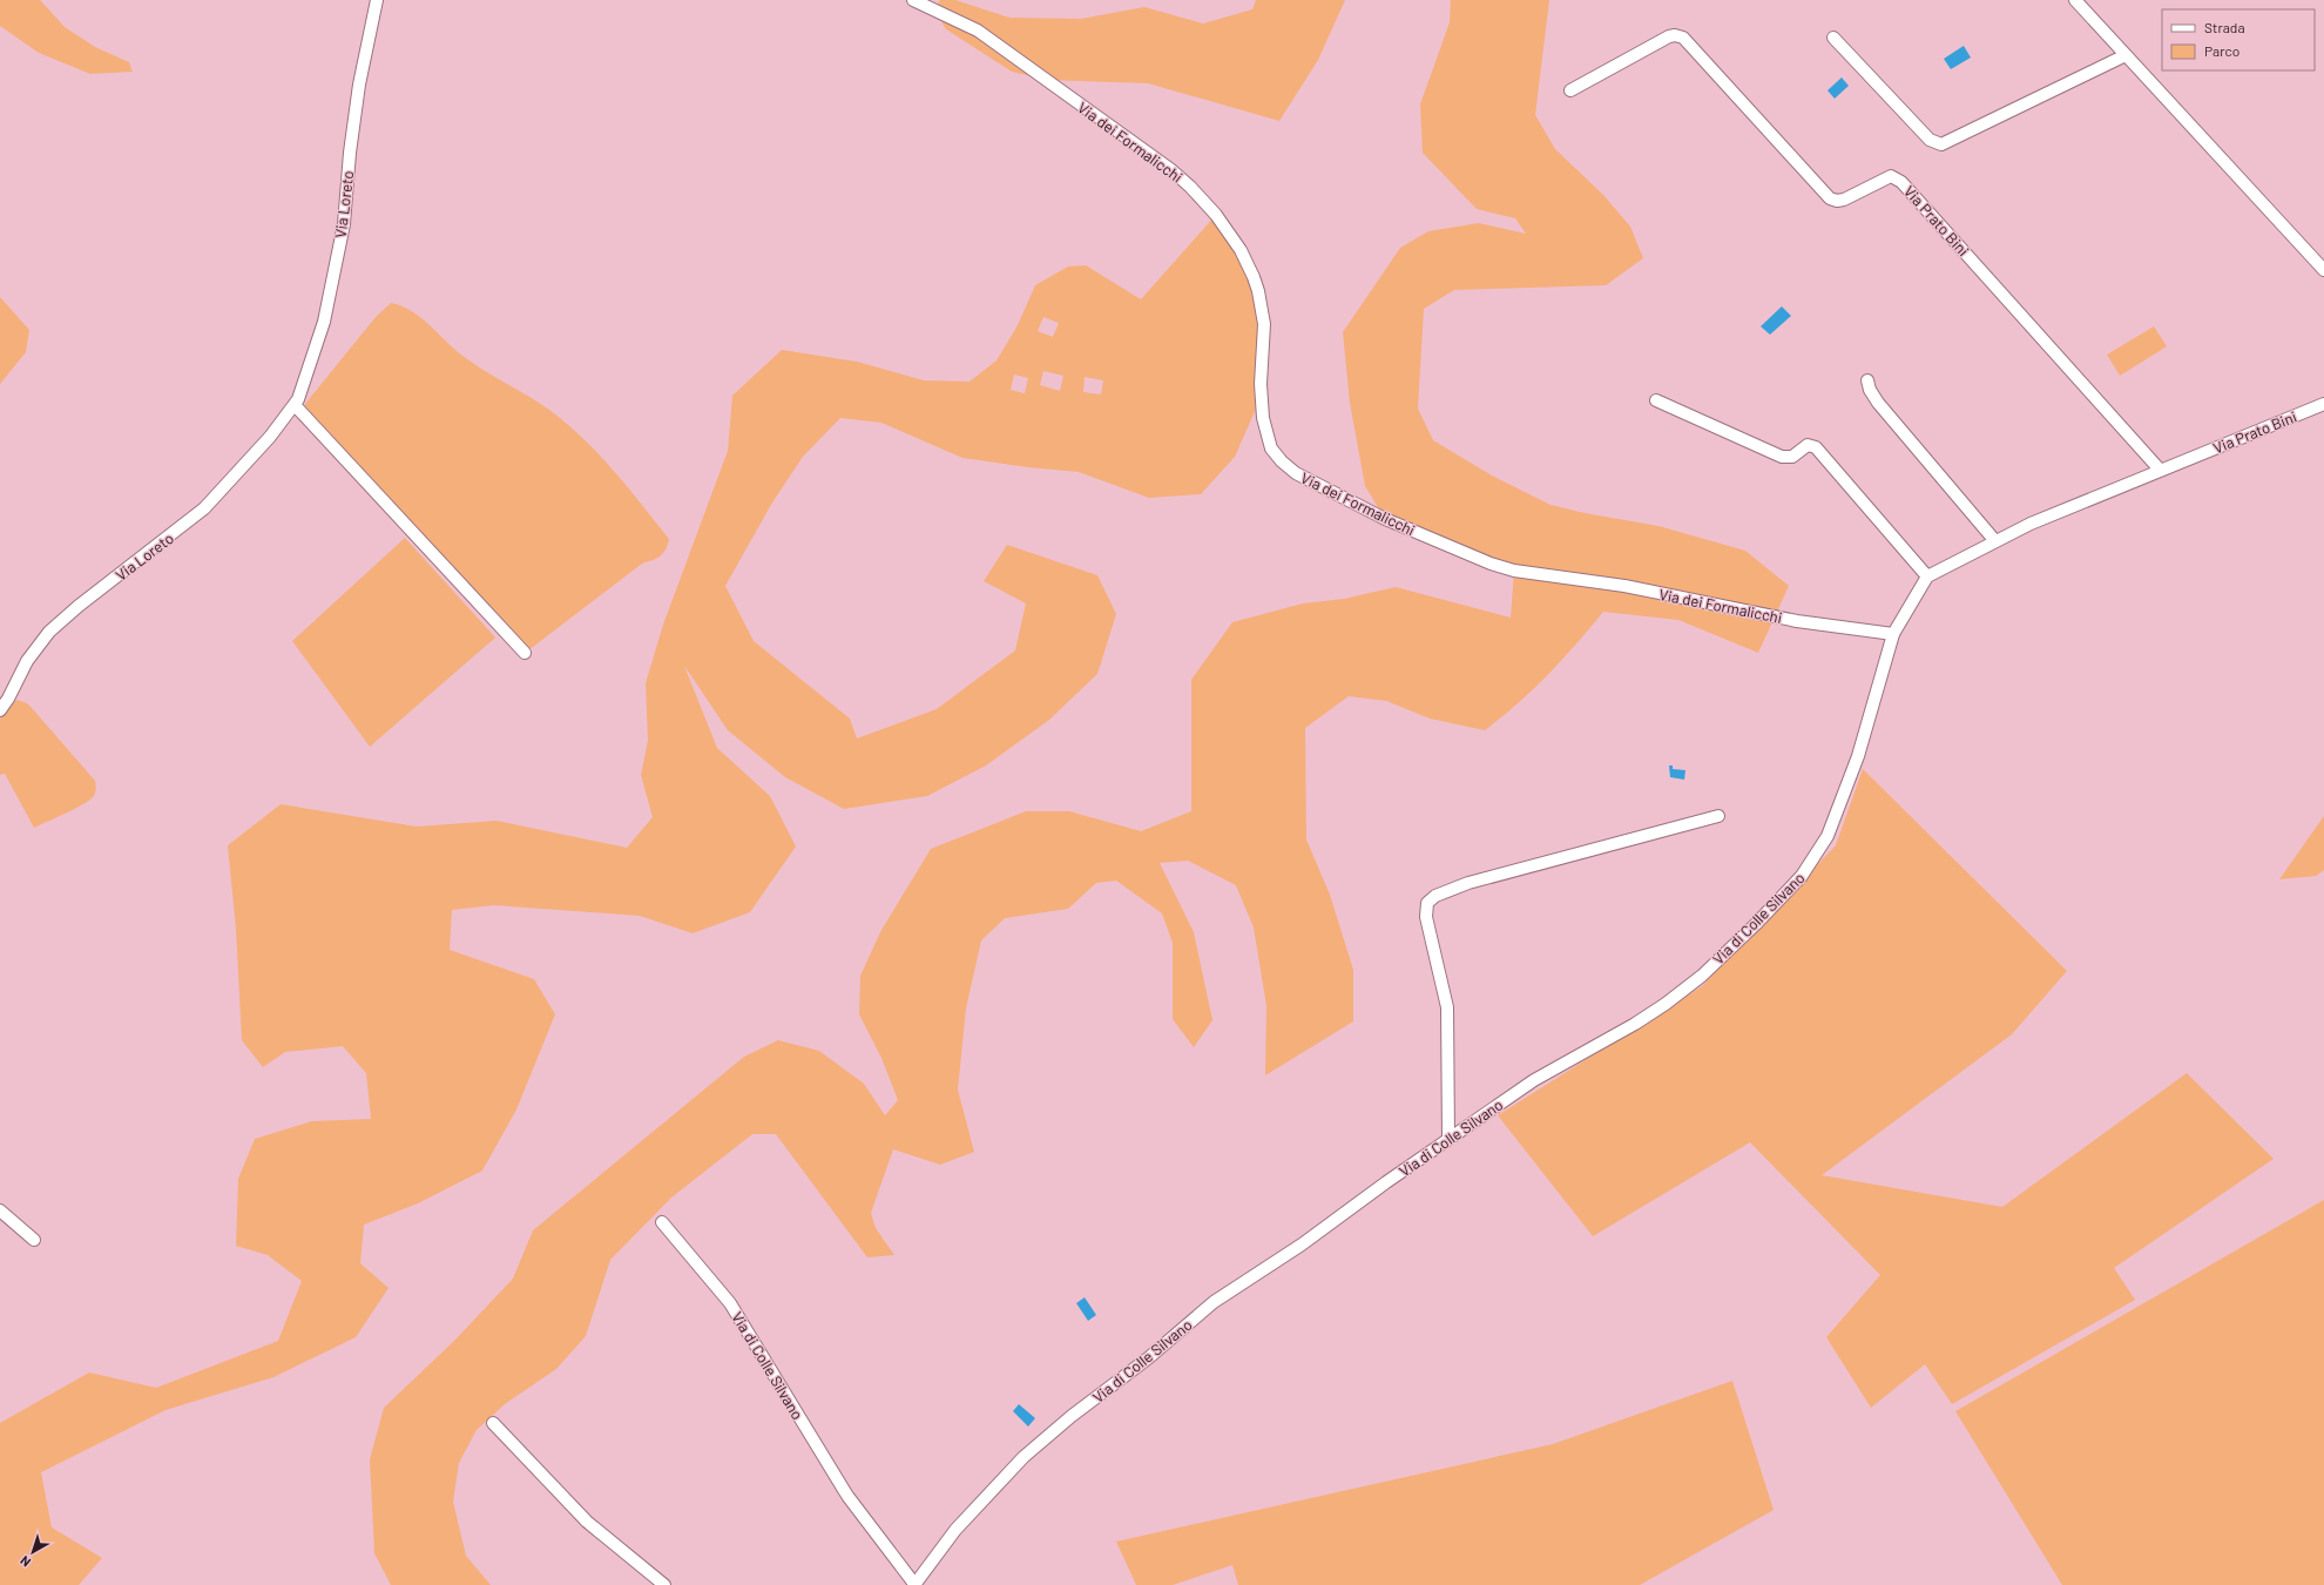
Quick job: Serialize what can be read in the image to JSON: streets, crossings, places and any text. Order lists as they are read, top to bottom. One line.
{"streets":{"street":["Via dei Formalicchi","Via Loreto","Via Prato Bini","Via di Colle Silvano"]},"crossings":[["Via dei Formalicchi","Via di Colle Silvano"]],"legend":["Strada","Parco"],"north":"bottom left"}
